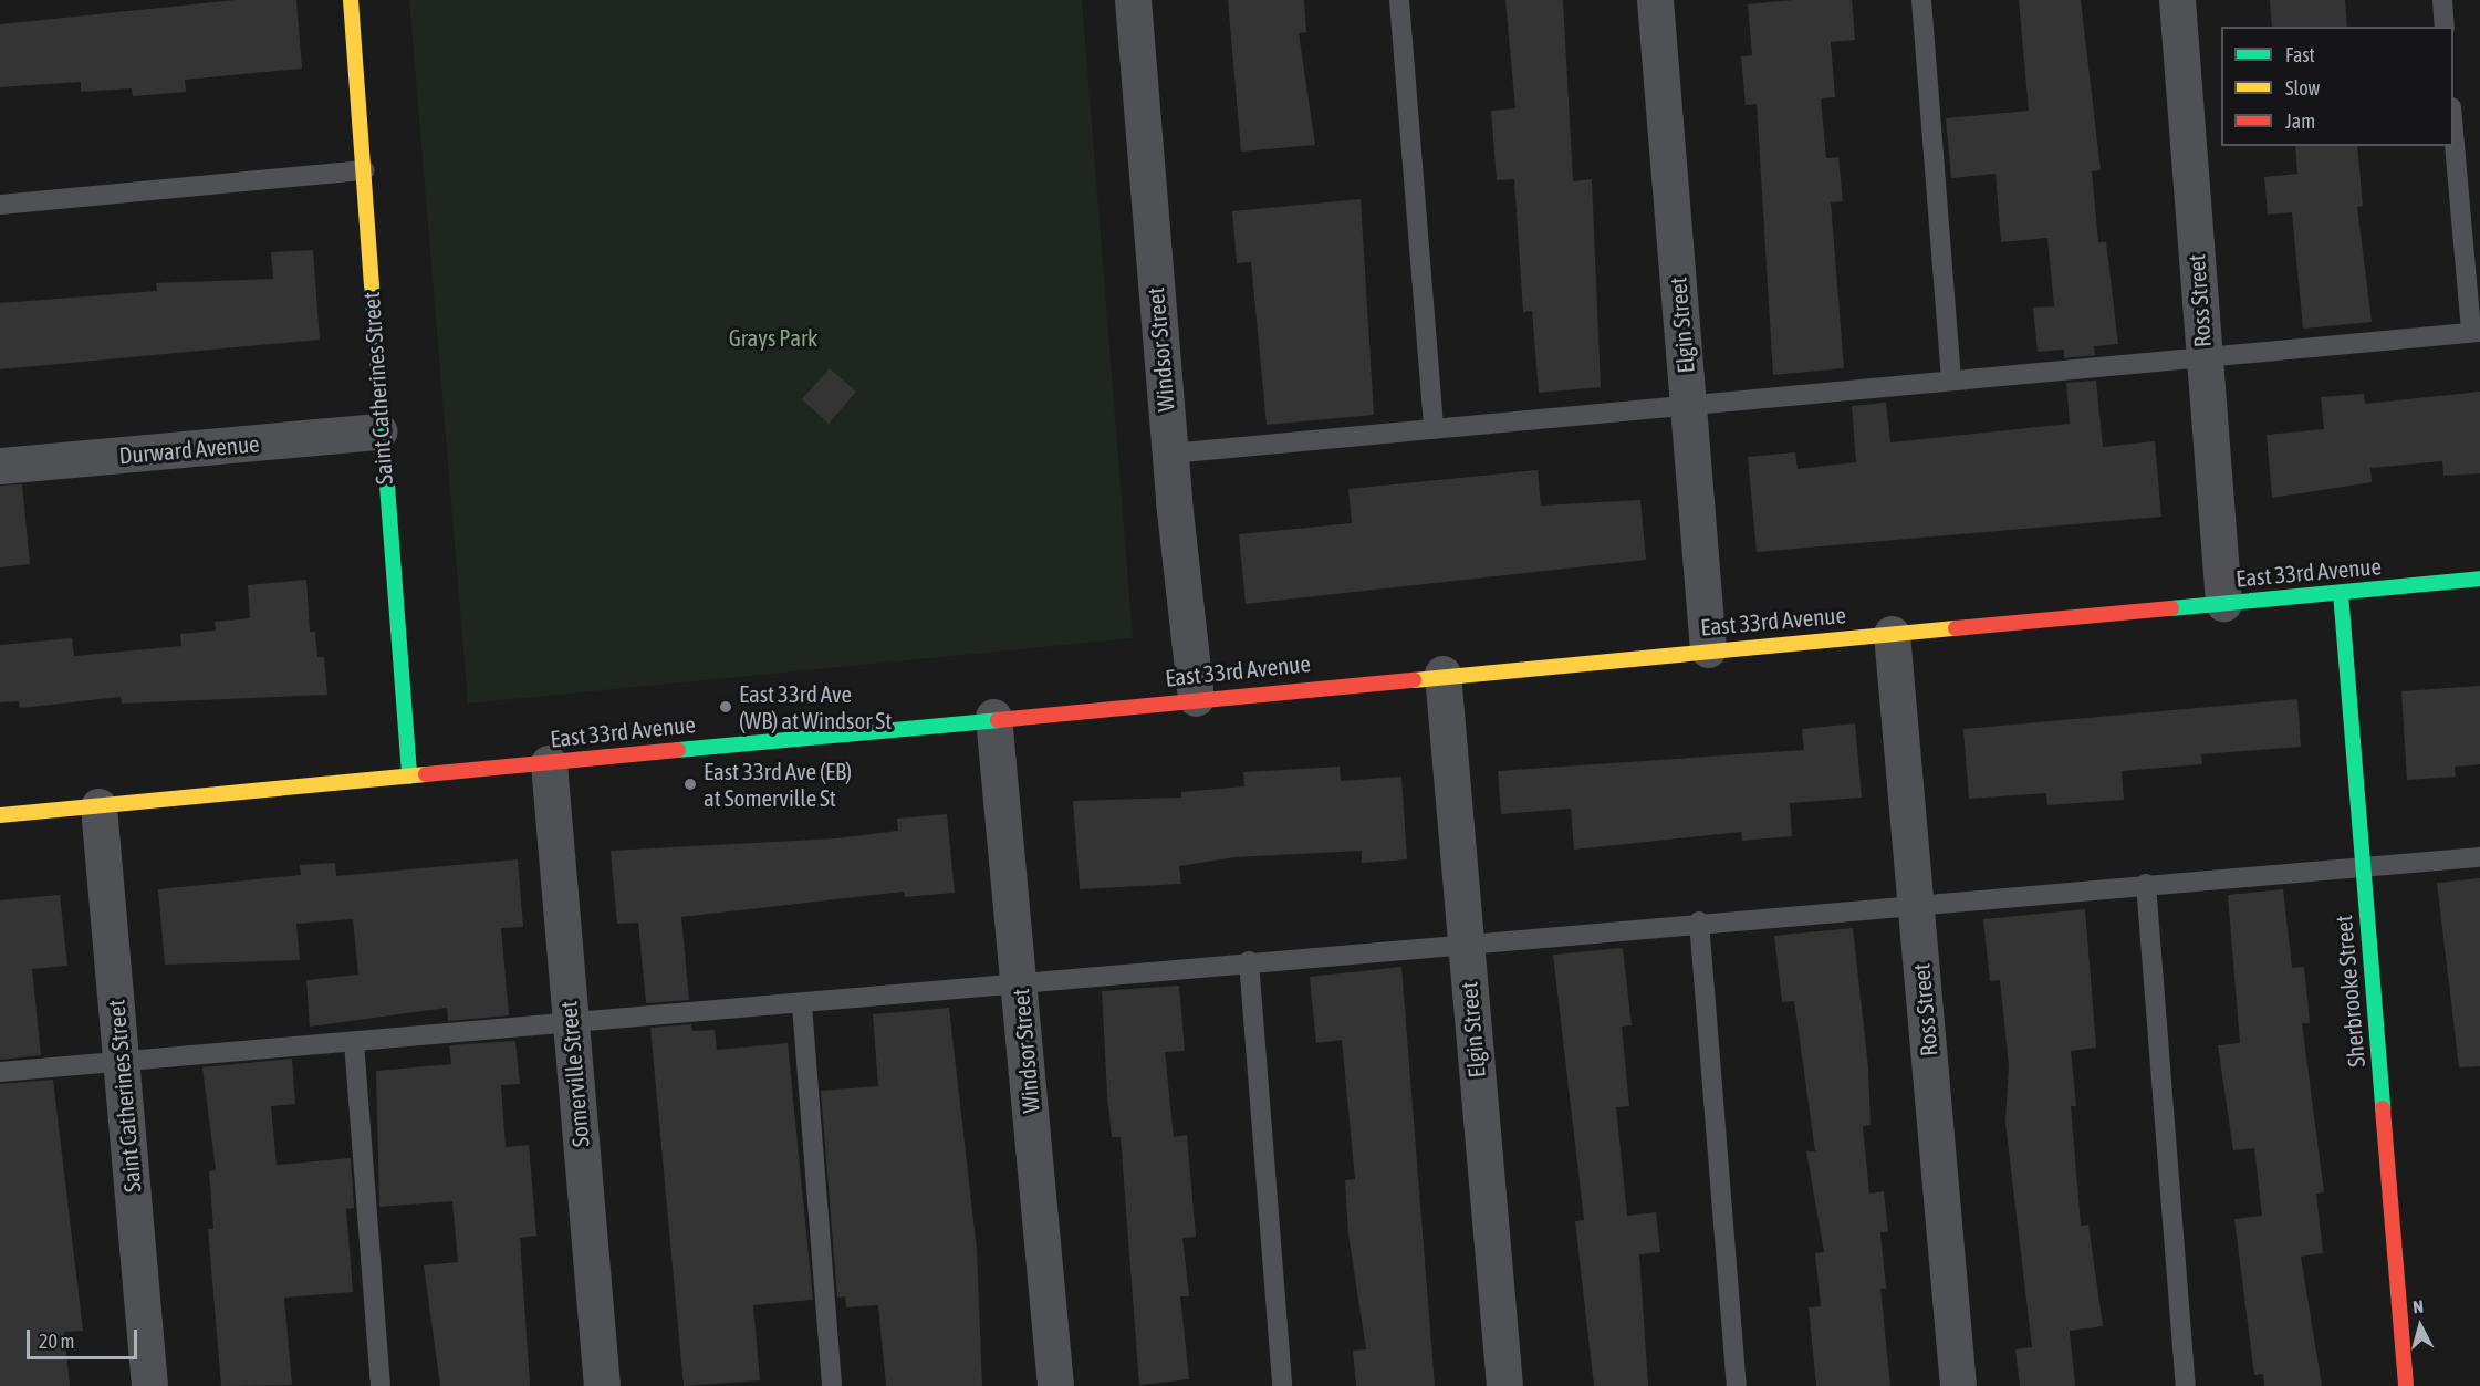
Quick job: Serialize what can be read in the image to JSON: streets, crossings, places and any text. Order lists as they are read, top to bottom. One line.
{"streets":{"street":["Ross Street","Elgin Street","Windsor Street","Saint Catherines Street","Durward Avenue","East 33rd Avenue","Sherbrooke Street","Somerville Street"]},"crossings":[["Ross Street","East 33rd Avenue"],["Elgin Street","East 33rd Avenue"],["Windsor Street","East 33rd Avenue"],["Saint Catherines Street","Durward Avenue"],["Saint Catherines Street","East 33rd Avenue"],["East 33rd Avenue","Sherbrooke Street"],["East 33rd Avenue","Somerville Street"]],"parks":["Grays Park"],"places":["East 33rd Ave (WB) at Windsor St","East 33rd Ave (EB) at Somerville St"],"legend":["Fast","Slow","Jam"],"scale_bar":"20 m","north":"top"}
